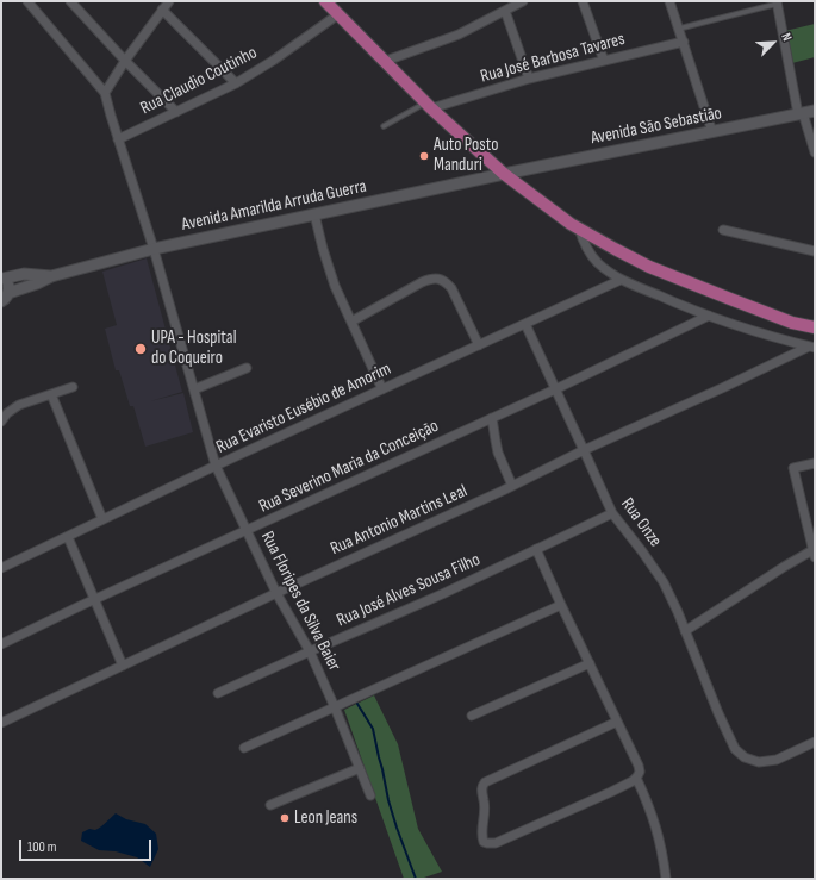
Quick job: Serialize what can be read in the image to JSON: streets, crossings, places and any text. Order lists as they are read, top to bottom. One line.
{"streets":{"main road":["Avenida São Sebastião","Avenida Amarilda Arruda Guerra"],"street":["Rua José Barbosa Tavares","Rua Claudio Coutinho","Rua Evaristo Eusébio de Amorim","Rua Severino Maria da Conceição","Rua Antonio Martins Leal","Rua Onze","Rua José Alves Sousa Filho","Rua Floripes da Silva Baier"]},"crossings":[["Rua Claudio Coutinho","Rua Floripes da Silva Baier"],["Avenida São Sebastião","Avenida Amarilda Arruda Guerra"],["Avenida Amarilda Arruda Guerra","Rua Floripes da Silva Baier"],["Rua Evaristo Eusébio de Amorim","Rua Onze"],["Rua Evaristo Eusébio de Amorim","Rua Floripes da Silva Baier"],["Rua Severino Maria da Conceição","Rua Onze"],["Rua Severino Maria da Conceição","Rua Floripes da Silva Baier"],["Rua Antonio Martins Leal","Rua Onze"],["Rua Antonio Martins Leal","Rua Floripes da Silva Baier"],["Rua Onze","Rua José Alves Sousa Filho"],["Rua José Alves Sousa Filho","Rua Floripes da Silva Baier"]],"places":["Auto Posto Manduri","UPA - Hospital do Coqueiro","Leon Jeans"],"scale_bar":"100 m","north":"top right"}
